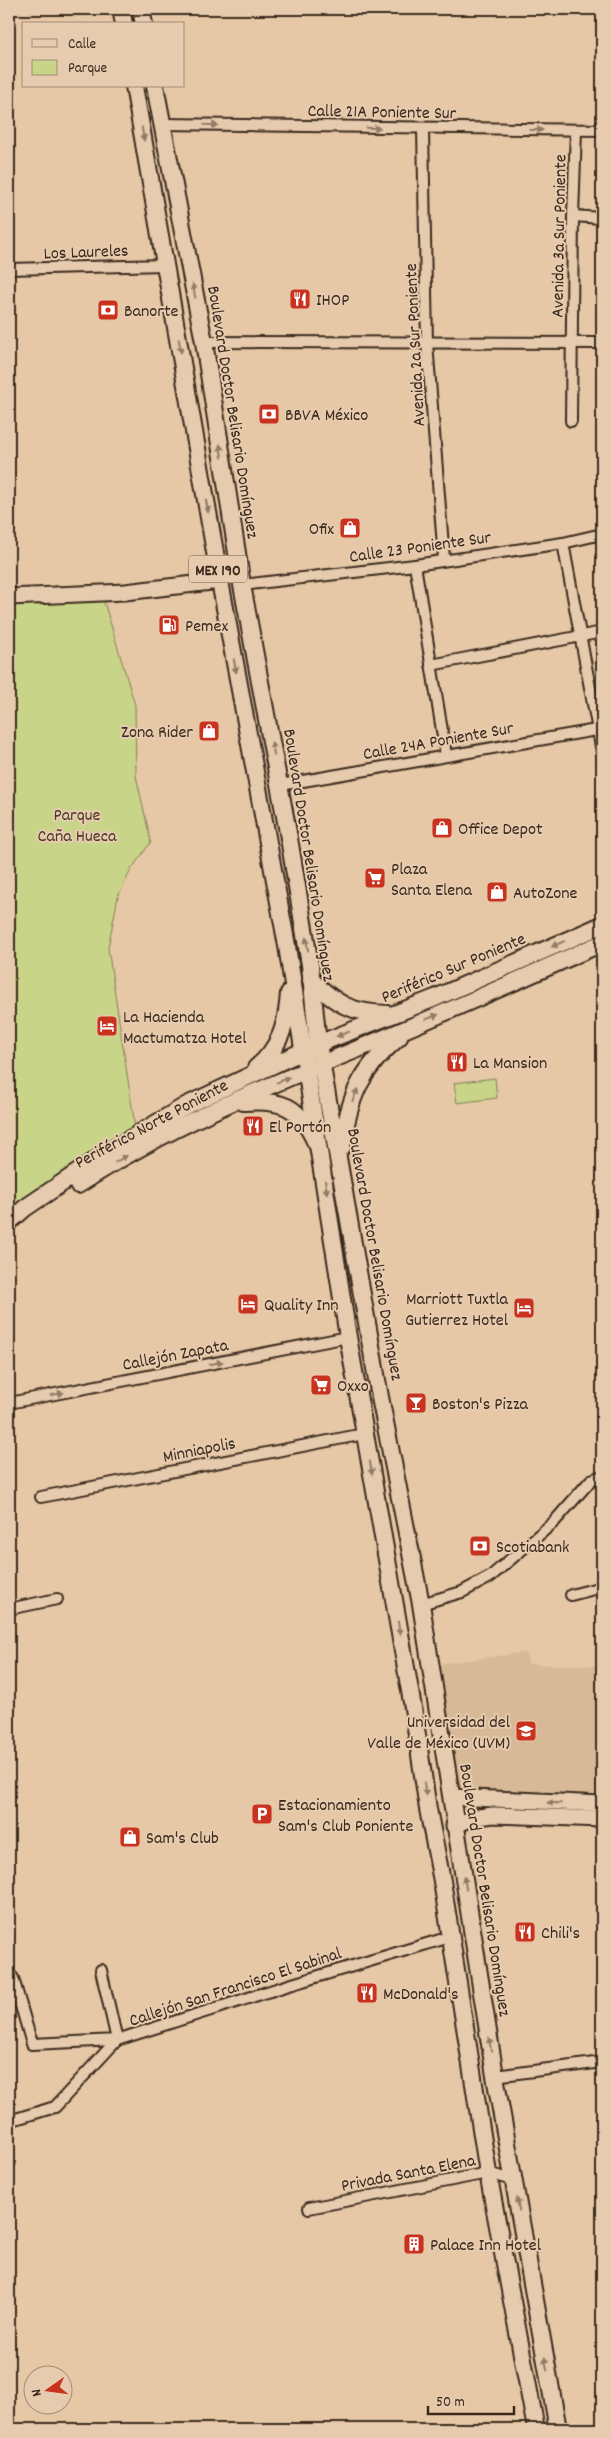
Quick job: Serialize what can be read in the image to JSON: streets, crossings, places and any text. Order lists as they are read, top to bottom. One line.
{"streets":{"main road":["Boulevard Doctor Belisario Domínguez","MEX 190","Periférico Sur Poniente","Periférico Norte Poniente"],"street":["Calle 21A Poniente Sur","Avenida 3a Sur Poniente","Los Laureles","Avenida 2a Sur Poniente","Calle 23 Poniente Sur","Calle 24A Poniente Sur","Callejón Zapata","Minniapolis","Callejón San Francisco El Sabinal","Privada Santa Elena"]},"crossings":[["Calle 21A Poniente Sur","Avenida 3a Sur Poniente"],["Calle 21A Poniente Sur","Avenida 2a Sur Poniente"],["Calle 21A Poniente Sur","Boulevard Doctor Belisario Domínguez"],["Los Laureles","Boulevard Doctor Belisario Domínguez"],["Avenida 2a Sur Poniente","Calle 23 Poniente Sur"],["Boulevard Doctor Belisario Domínguez","Calle 23 Poniente Sur"],["Boulevard Doctor Belisario Domínguez","Calle 24A Poniente Sur"],["Boulevard Doctor Belisario Domínguez","Periférico Sur Poniente"],["Boulevard Doctor Belisario Domínguez","Periférico Norte Poniente"],["Boulevard Doctor Belisario Domínguez","Callejón Zapata"],["Boulevard Doctor Belisario Domínguez","Minniapolis"],["Boulevard Doctor Belisario Domínguez","Callejón San Francisco El Sabinal"],["Boulevard Doctor Belisario Domínguez","Privada Santa Elena"],["Periférico Sur Poniente","Periférico Norte Poniente"]],"one_way":["Calle 21A Poniente Sur","Callejón Zapata"],"parks":["Parque Caña Hueca"],"places":{"restaurant":["IHOP","La Mansion","El Portón","Chili's","McDonald's"],"bank":["Banorte","BBVA México","Scotiabank"],"shop":["Ofix","Zona Rider","Office Depot","AutoZone","Sam's Club"],"fuel station":["Pemex"],"supermarket":["Plaza Santa Elena","Oxxo"],"hotel":["La Hacienda Mactumatza Hotel","Quality Inn","Marriott Tuxtla Gutierrez Hotel"],"bar":["Boston's Pizza"],"school or university":["Universidad del Valle de México (UVM)"],"parking":["Estacionamiento Sam's Club Poniente"],"building":["Palace Inn Hotel"]},"legend":["Calle","Parque"],"scale_bar":"50 m","north":"left"}
